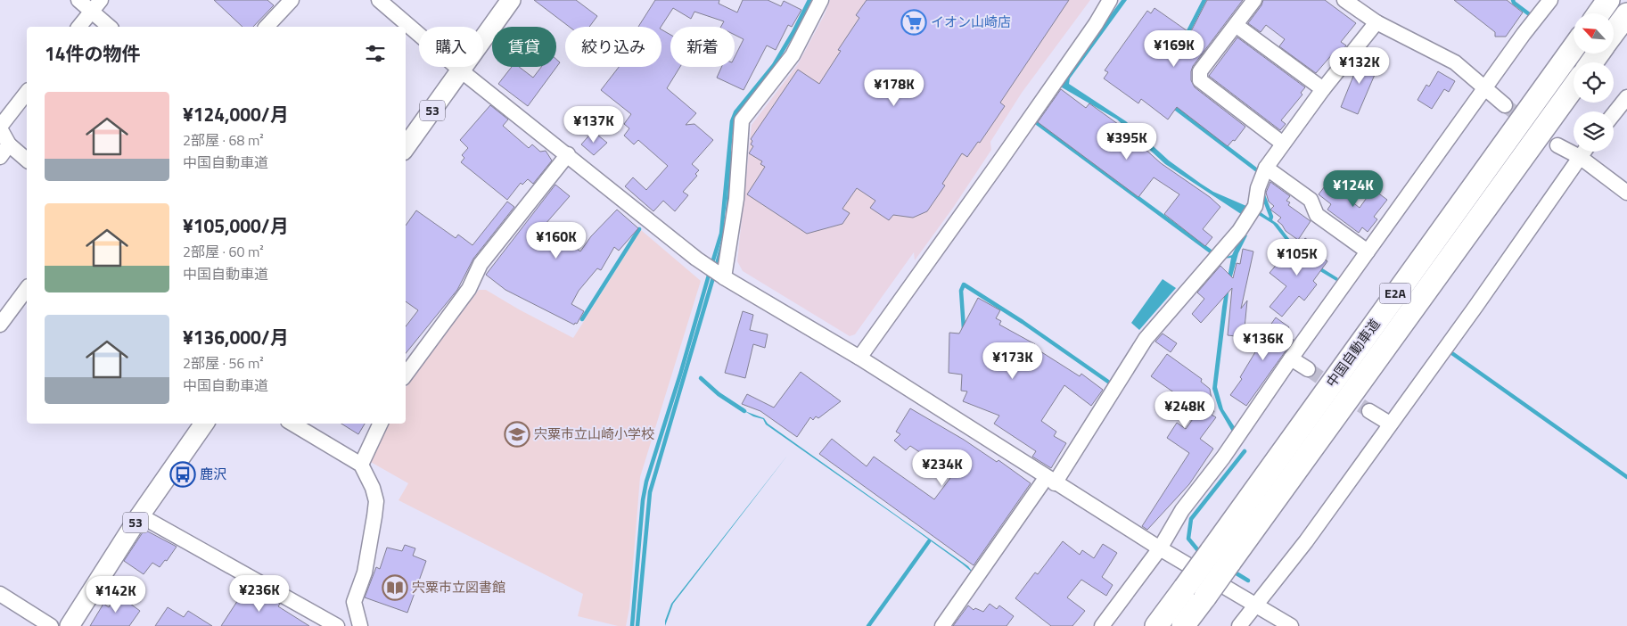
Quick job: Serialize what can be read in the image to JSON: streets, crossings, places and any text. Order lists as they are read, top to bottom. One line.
{"streets":{"highway":["E2A","中国自動車道"],"main road":["53"]},"places":{"supermarket":["イオン山崎店"],"school or university":["宍粟市立山崎小学校"],"bus stop":["鹿沢"],"library":["宍粟市立図書館"]},"north":"top left","page":{"chip":["購入","賃貸","絞り込み","新着"],"heading":"14件の物件","price":["¥169K","¥132K","¥178K","¥137K","¥395K","¥124K","¥160K","¥105K","¥136K","¥173K","¥248K","¥234K","¥236K","¥142K"],"list":[{"name":"¥124,000/月","note":"2部屋 · 68 m² · 中国自動車道"},{"name":"¥105,000/月","note":"2部屋 · 60 m² · 中国自動車道"},{"name":"¥136,000/月","note":"2部屋 · 56 m² · 中国自動車道"}]}}
